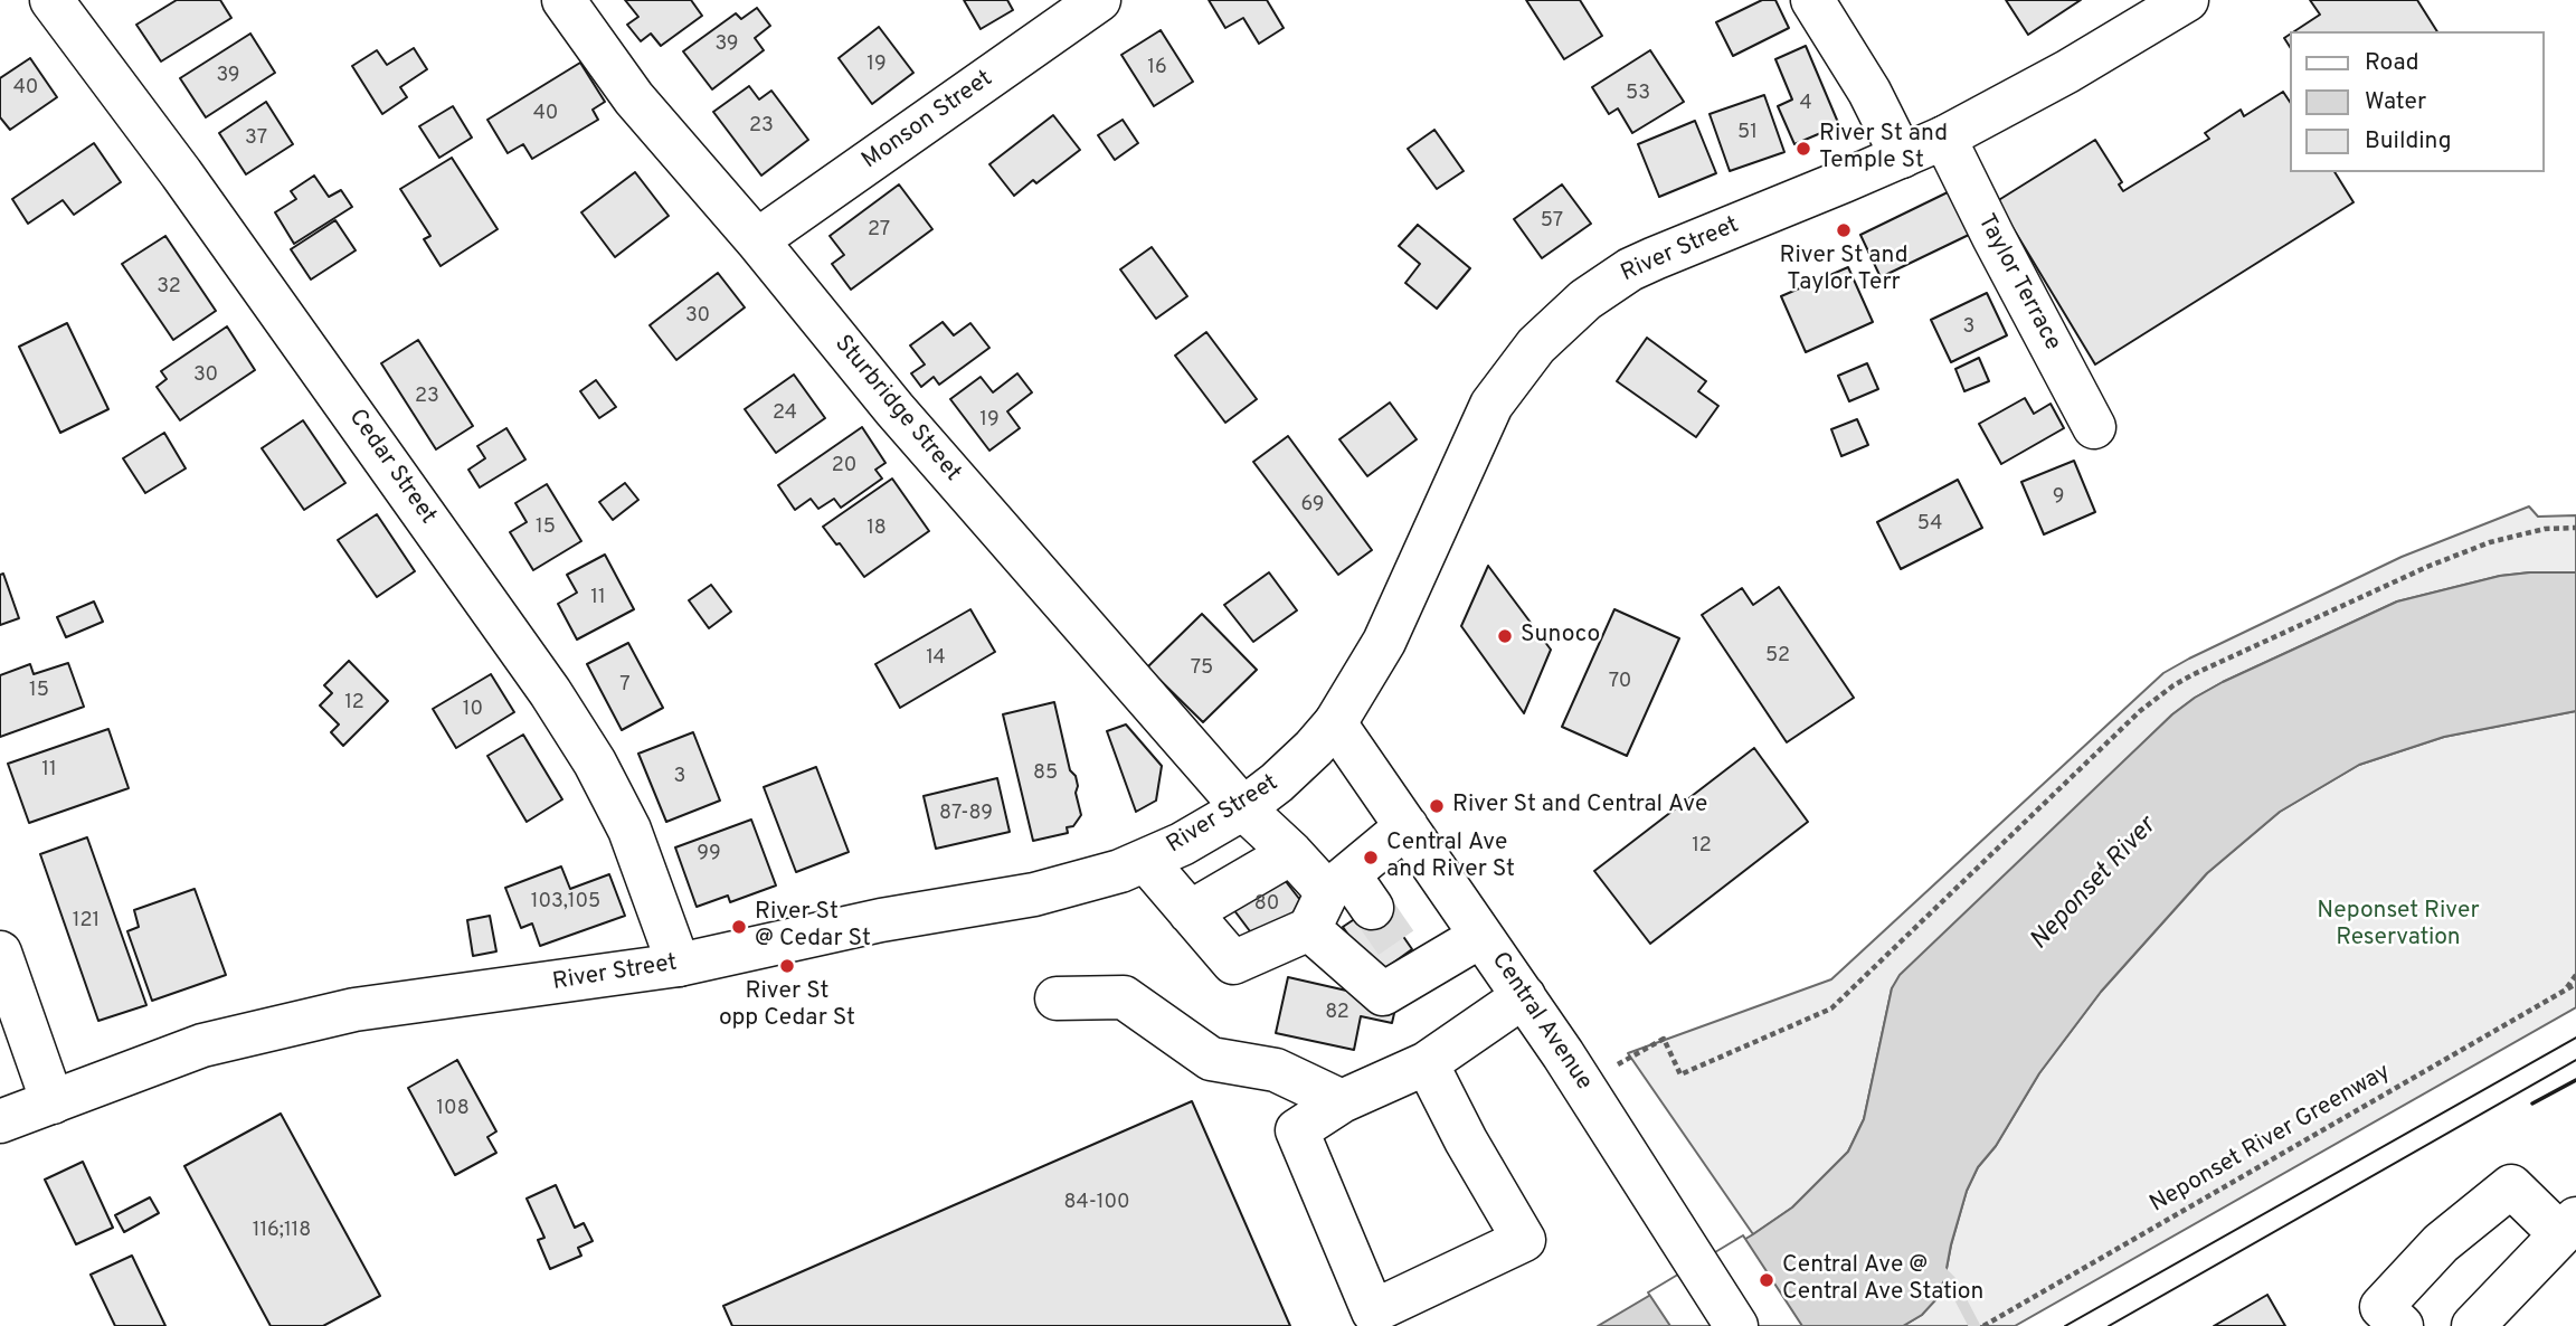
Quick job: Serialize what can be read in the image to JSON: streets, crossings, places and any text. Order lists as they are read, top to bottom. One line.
{"streets":{"street":["Monson Street","River Street","Taylor Terrace","Sturbridge Street","Cedar Street","Central Avenue"],"path":["Neponset River Greenway"]},"crossings":[["Monson Street","Sturbridge Street"],["River Street","Taylor Terrace"],["River Street","Sturbridge Street"],["River Street","Cedar Street"],["River Street","Central Avenue"],["Sturbridge Street","Central Avenue"]],"water":["Neponset River"],"parks":["Neponset River Reservation"],"places":["River St and Temple St","River St and Taylor Terr","Sunoco","River St and Central Ave","Central Ave and River St","River St @ Cedar St","River St opp Cedar St","Central Ave @ Central Ave Station"],"house_numbers":["39","19","16","39","40","53","4","40","23","51","37","57","27","32","30","3","30","23","24","19","20","9","69","54","15","18","11","52","14","75","70","7","15","12","10","11","85","3","87-89","12","99","103,105","80","121","82","108","84-100","116;118"],"legend":["Road","Water","Building"]}
